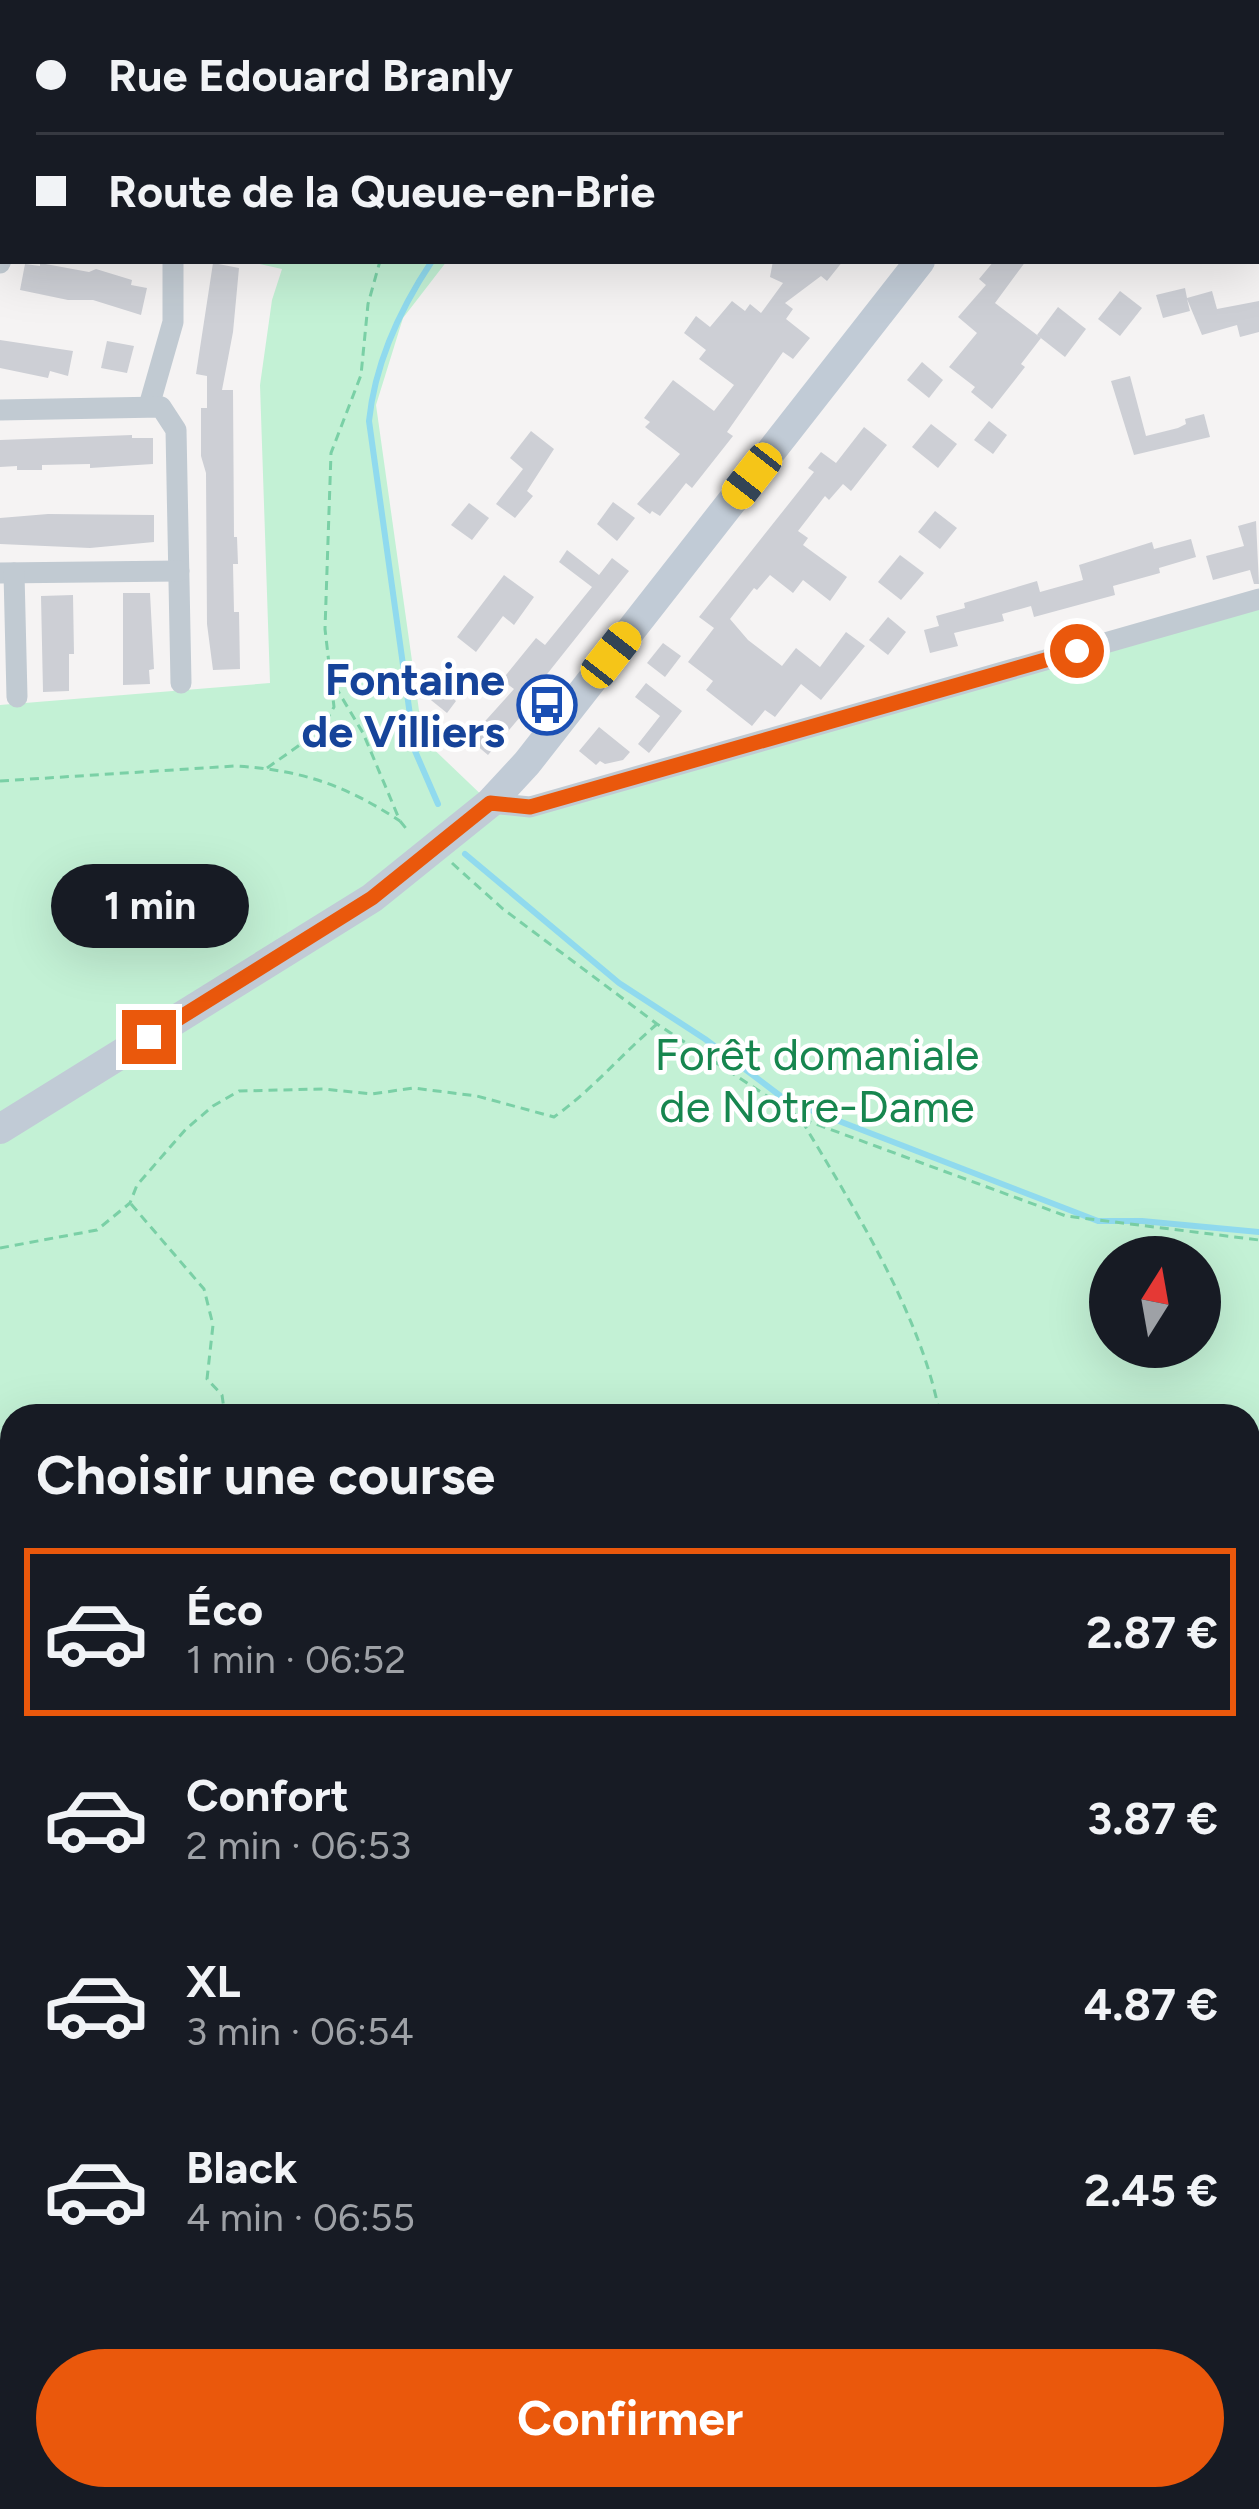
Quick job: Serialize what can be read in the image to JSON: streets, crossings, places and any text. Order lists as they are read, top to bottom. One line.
{"parks":["Forêt domaniale de Notre-Dame"],"places":{"bus stop":["Fontaine de Villiers"]},"north":"top","page":{"banner":["Rue Edouard Branly","Route de la Queue-en-Brie"],"bubble":"1 min","heading":"Choisir une course","list":[{"name":"Éco","note":"1 min · 06:52","value":"2.87 €"},{"name":"Confort","note":"2 min · 06:53","value":"3.87 €"},{"name":"XL","note":"3 min · 06:54","value":"4.87 €"},{"name":"Black","note":"4 min · 06:55","value":"2.45 €"}],"buttons":"Confirmer"}}
